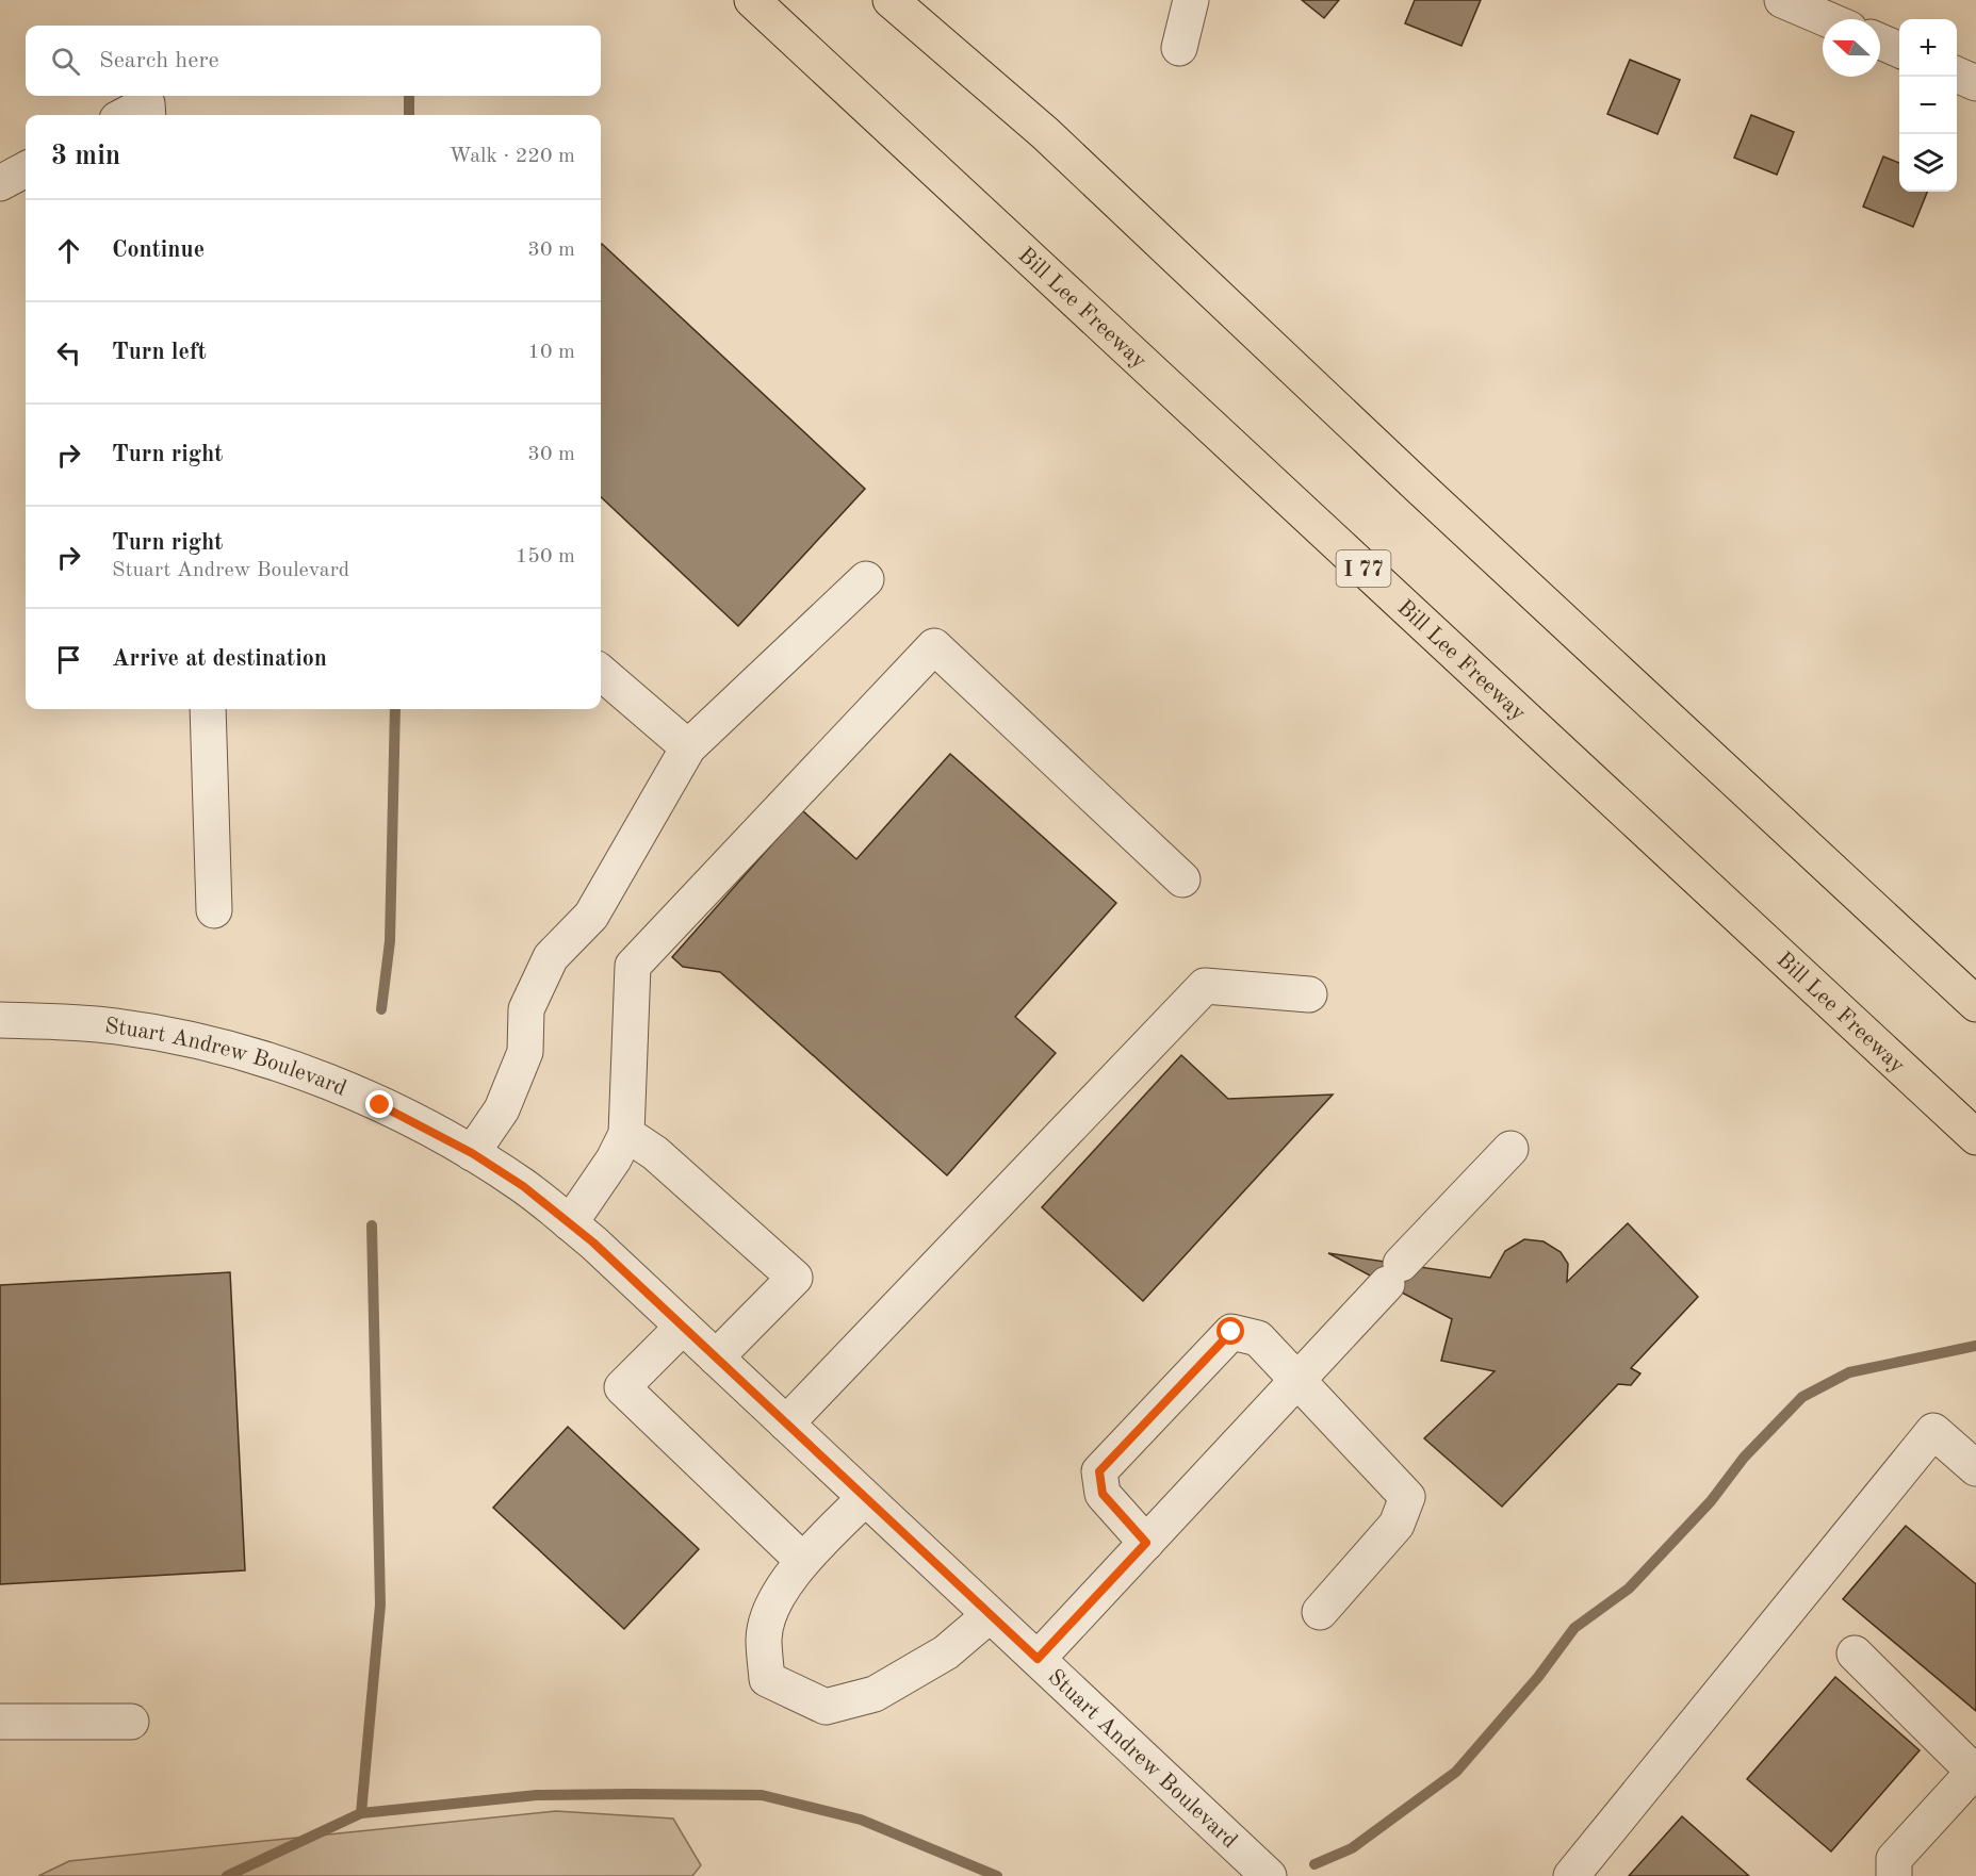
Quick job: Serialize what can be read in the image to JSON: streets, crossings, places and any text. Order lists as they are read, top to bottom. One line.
{"streets":{"highway":["Bill Lee Freeway","I 77"],"street":["Stuart Andrew Boulevard"]},"north":"left","page":{"map_buttons":["+","−"],"search":"Search here","heading":["3 min","Walk · 220 m"],"list":[["Continue","30 m"],["Turn left","10 m"],["Turn right","30 m"],["Turn right","Stuart Andrew Boulevard","150 m"],"Arrive at destination"]}}
